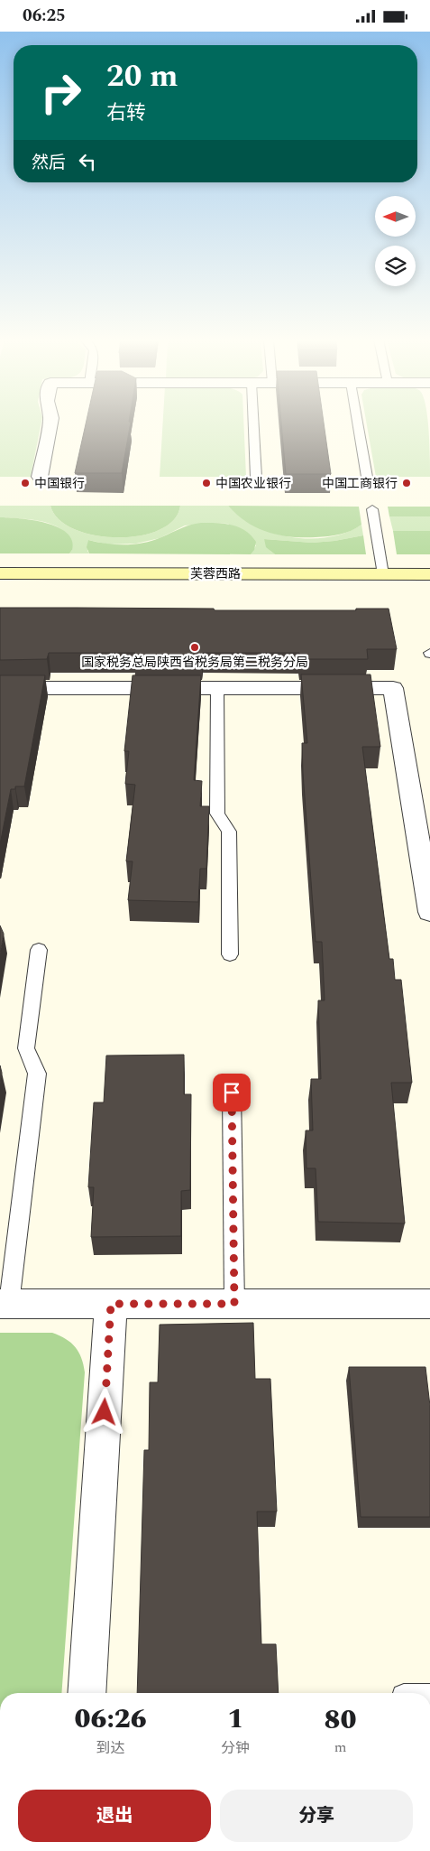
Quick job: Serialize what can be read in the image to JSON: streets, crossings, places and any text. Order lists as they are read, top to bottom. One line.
{"streets":{"main road":["芙蓉西路"]},"places":["中国银行","中国农业银行","中国工商银行","国家税务总局陕西省税务局第二税务分局"],"north":"left","page":{"status":"06:25","turn":["20 m","右转"],"then":"然后","eta":["06:26","到达","1","分钟","80","m"],"buttons":["退出","分享"]}}
